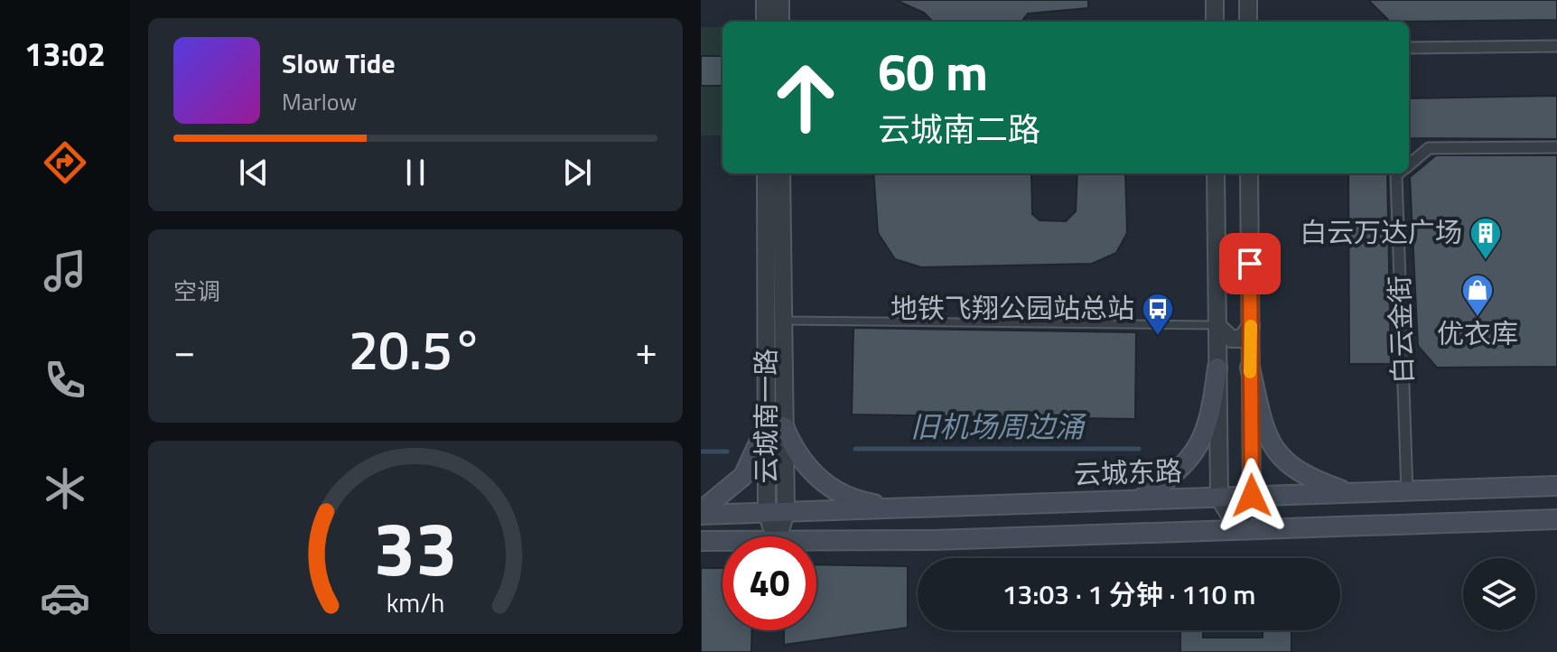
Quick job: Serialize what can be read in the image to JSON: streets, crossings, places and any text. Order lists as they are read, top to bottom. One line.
{"streets":{"main road":["云城东路"],"street":["白云金街","云城南一路"]},"crossings":[["白云金街","云城东路"],["云城南一路","云城东路"]],"water":["旧机场周边涌"],"places":{"building":["白云万达广场"],"shop":["优衣库"],"bus stop":["地铁飞翔公园站总站"]},"page":{"tabs":"13:02","turn":["60 m","云城南二路"],"song":["Slow Tide","Marlow"],"tile":"空调","heat":["−","20.5°","+"],"limit":"40","trip":"13:03 · 1 分钟 · 110 m","gauge":["33","km/h"]}}
